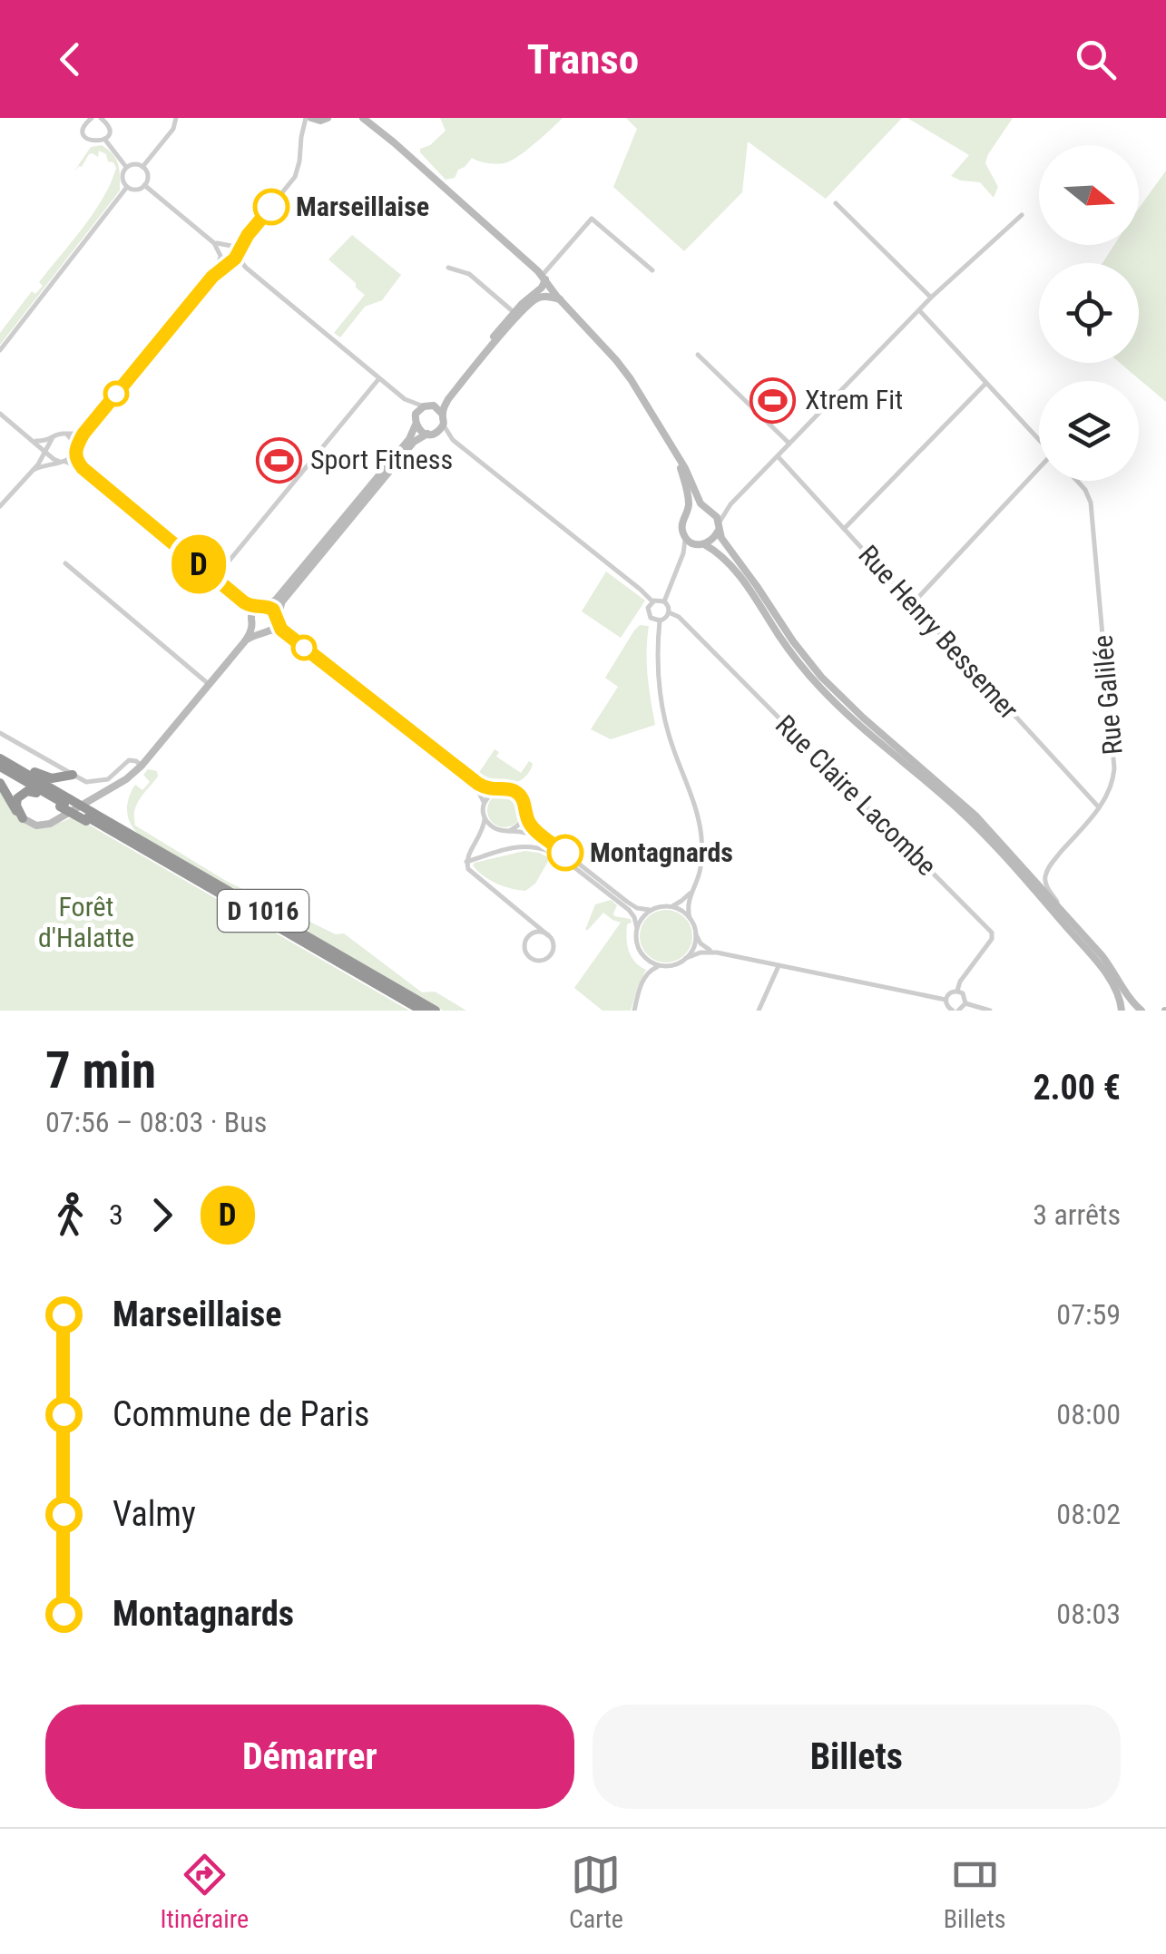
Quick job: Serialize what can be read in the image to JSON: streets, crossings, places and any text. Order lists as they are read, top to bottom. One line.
{"streets":{"highway":["D 1016"],"street":["Rue Henry Bessemer","Rue Galilée","Rue Claire Lacombe"]},"crossings":[["Rue Henry Bessemer","Rue Galilée"]],"parks":["Forêt d'Halatte"],"places":{"other":["Marseillaise","Montagnards"],"sports":["Xtrem Fit","Sport Fitness"]},"lines":["bus line D"],"north":"right","page":{"header":"Transo","on_map":"D","heading":["7 min","07:56 – 08:03 · Bus","2.00 €"],"legs":["3","D","3 arrêts"],"list":[{"name":"Marseillaise","value":"07:59"},{"name":"Commune de Paris","value":"08:00"},{"name":"Valmy","value":"08:02"},{"name":"Montagnards","value":"08:03"}],"buttons":["Démarrer","Billets"],"tabs":["Itinéraire","Carte","Billets"]}}
